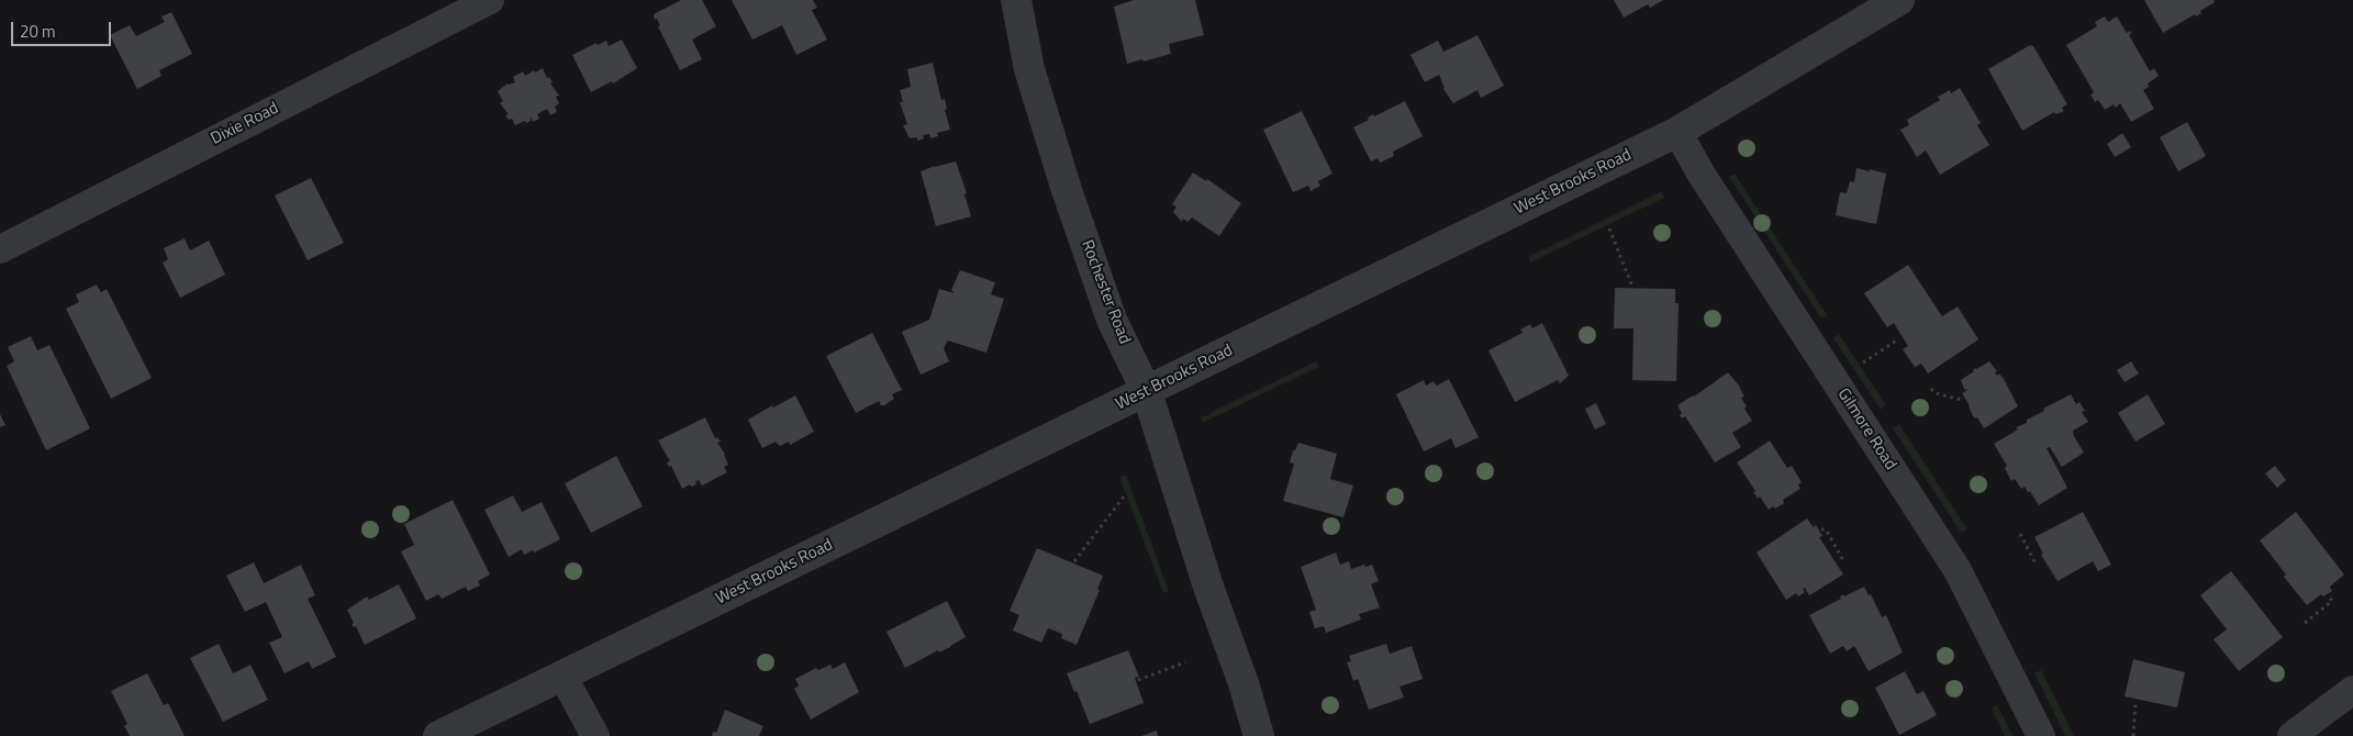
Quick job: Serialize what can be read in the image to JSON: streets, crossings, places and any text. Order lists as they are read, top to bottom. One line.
{"streets":{"street":["Dixie Road","West Brooks Road","Rochester Road","Gilmore Road"]},"crossings":[["West Brooks Road","Rochester Road"],["West Brooks Road","Gilmore Road"]],"scale_bar":"20 m"}
